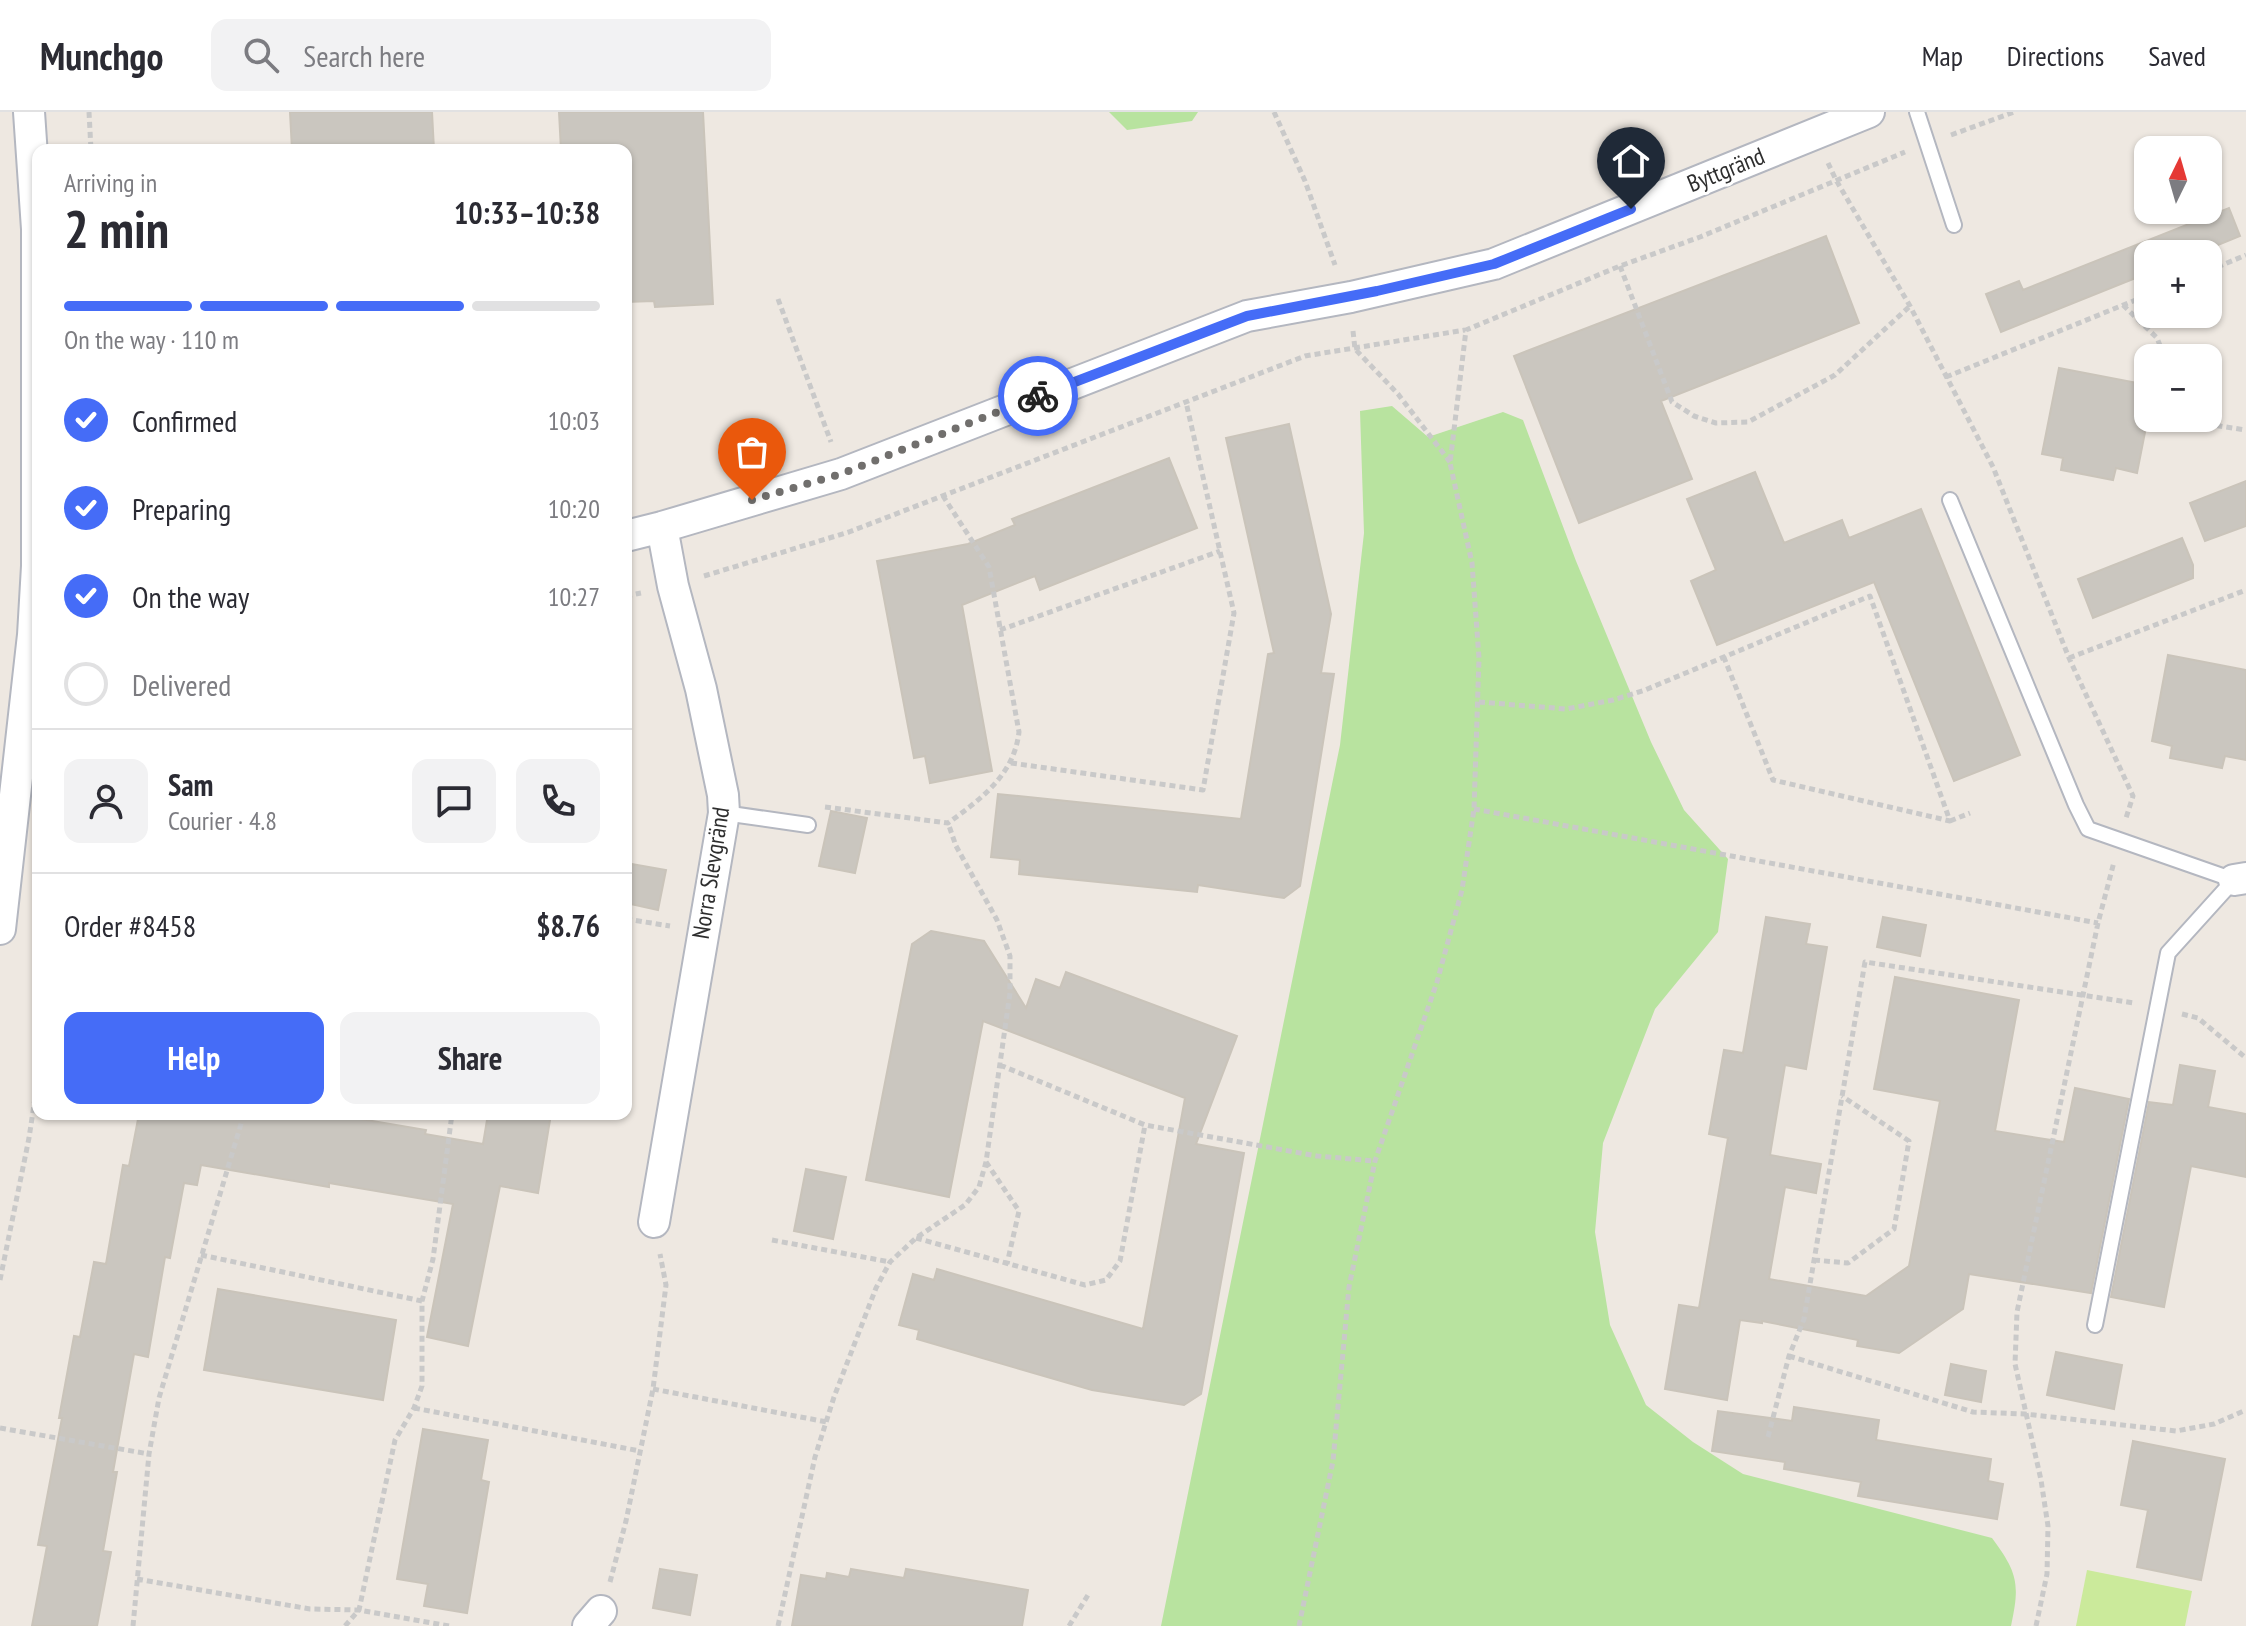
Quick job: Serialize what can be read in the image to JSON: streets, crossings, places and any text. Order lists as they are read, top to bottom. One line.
{"streets":{"street":["Byttgränd","Norra Slevgränd"]},"crossings":[["Byttgränd","Norra Slevgränd"]],"north":"top","page":{"header":"Munchgo","search":"Search here","nav":["Map","Directions","Saved"],"map_buttons":["+","−"],"heading":["2 min","Arriving in","10:33–10:38"],"panel":["Sam","Courier · 4.8","Order #8458","$8.76"],"bar":"On the way · 110 m","list":[["Confirmed","10:03"],["Preparing","10:20"],["On the way","10:27"],"Delivered"],"buttons":["Help","Share"]}}
